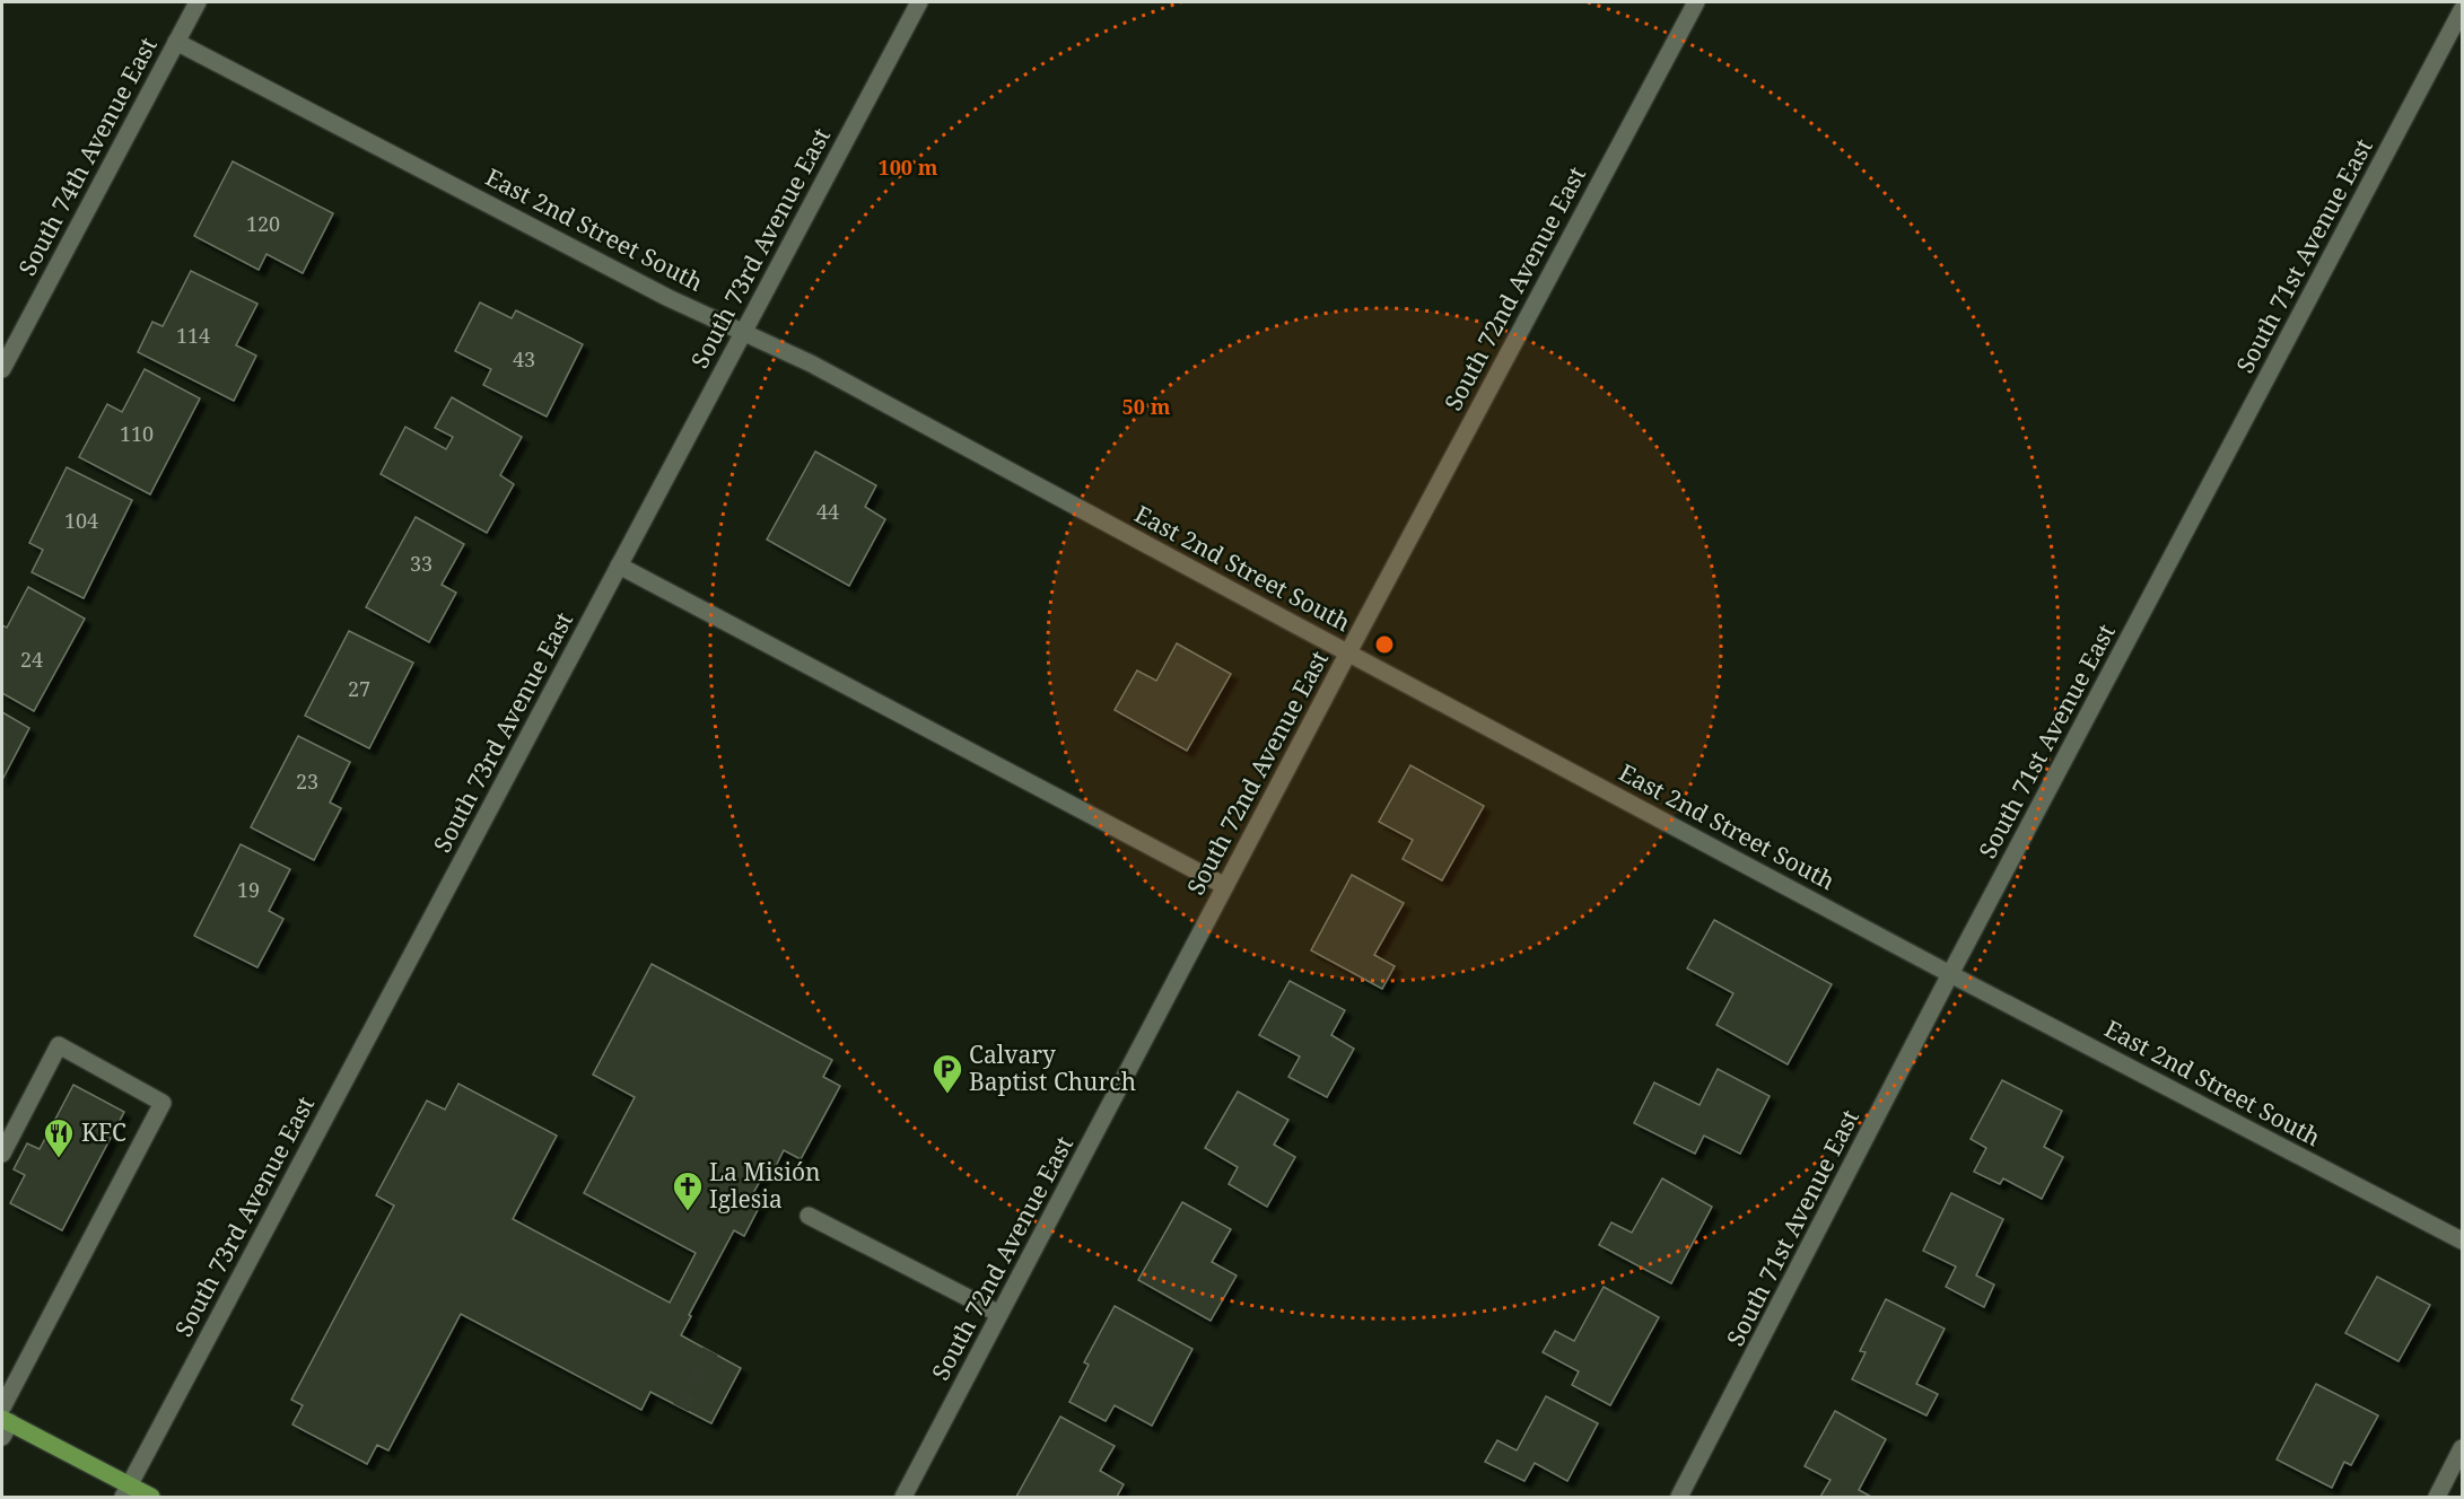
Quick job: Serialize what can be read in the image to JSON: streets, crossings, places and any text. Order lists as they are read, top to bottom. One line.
{"streets":{"street":["South 74th Avenue East","East 2nd Street South","South 73rd Avenue East","South 71st Avenue East","South 72nd Avenue East"]},"crossings":[["South 74th Avenue East","East 2nd Street South"],["East 2nd Street South","South 73rd Avenue East"],["East 2nd Street South","South 71st Avenue East"],["East 2nd Street South","South 72nd Avenue East"]],"places":{"parking":["Calvary Baptist Church"],"restaurant":["KFC"],"church":["La Misión Iglesia"]},"house_numbers":["120","114","43","110","44","104","33","24","27","23","19"],"rings":["100 m","50 m"]}
